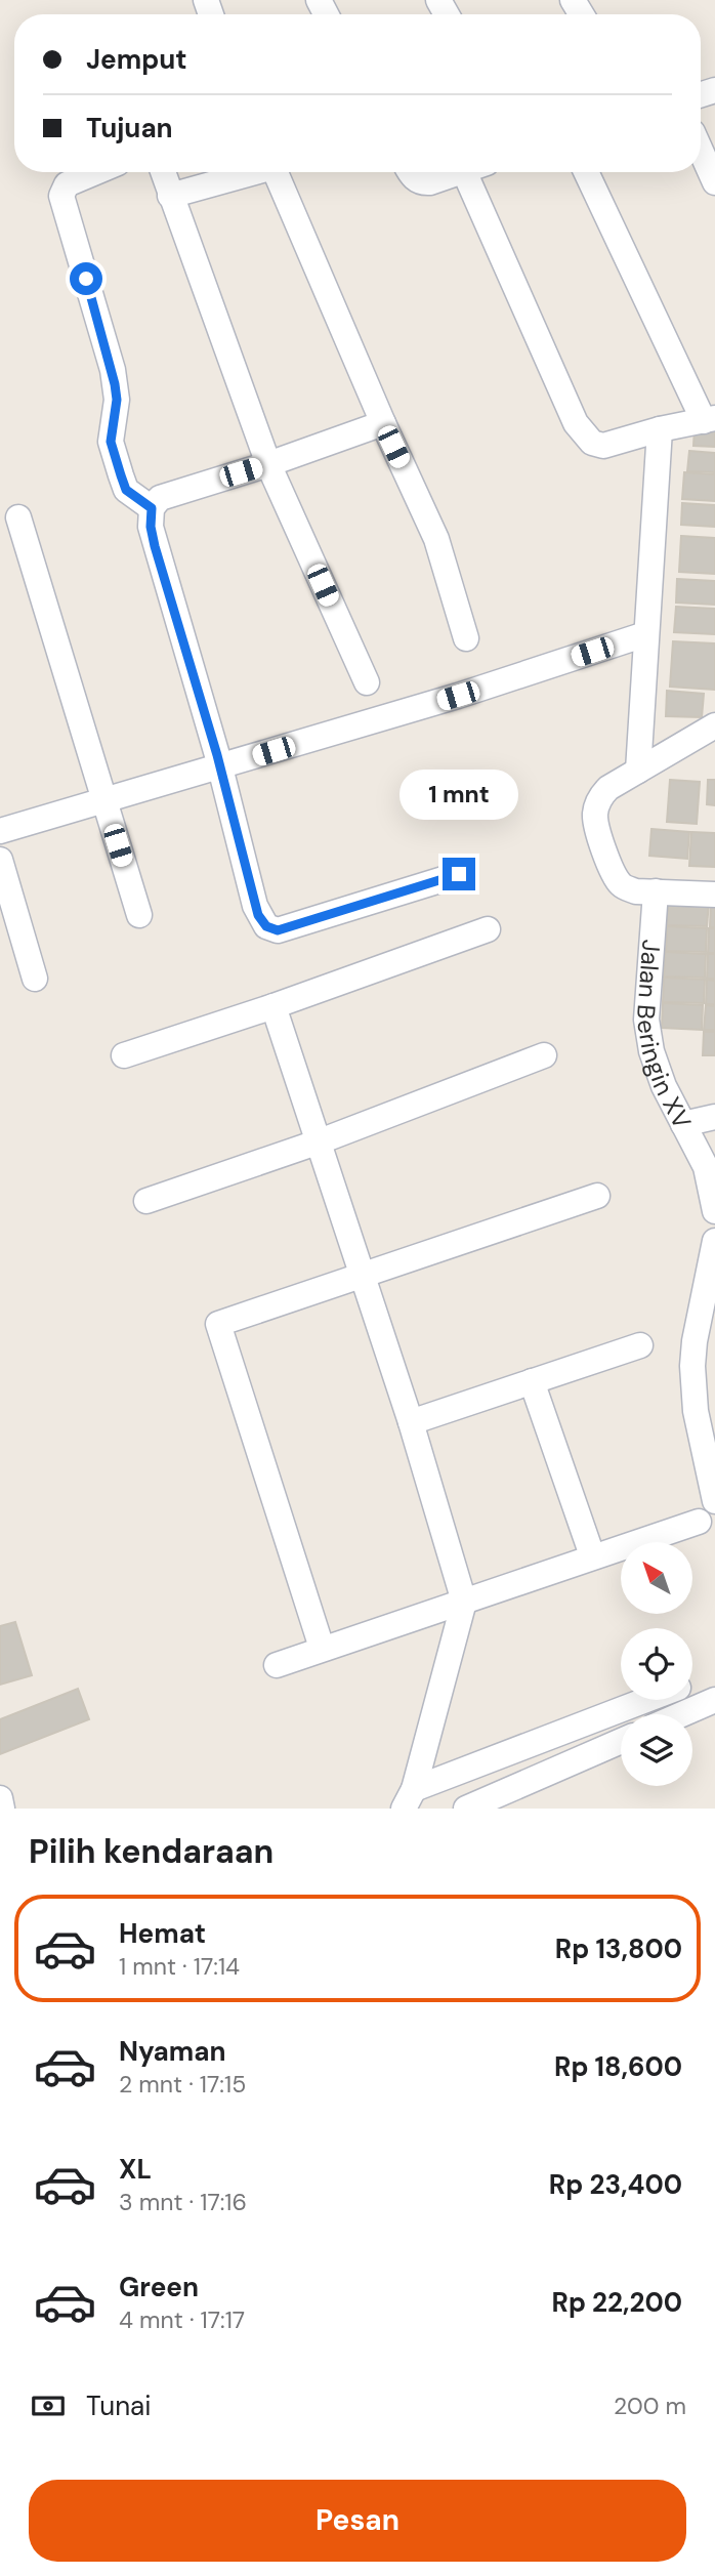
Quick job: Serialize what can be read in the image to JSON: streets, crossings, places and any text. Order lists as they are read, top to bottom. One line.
{"streets":{"street":["Jalan Beringin XV"]},"north":"top left","page":{"banner":["Jemput","Tujuan"],"bubble":"1 mnt","heading":"Pilih kendaraan","list":[{"name":"Hemat","note":"1 mnt · 17:14","value":"Rp 13,800"},{"name":"Nyaman","note":"2 mnt · 17:15","value":"Rp 18,600"},{"name":"XL","note":"3 mnt · 17:16","value":"Rp 23,400"},{"name":"Green","note":"4 mnt · 17:17","value":"Rp 22,200"}],"pay":["Tunai","200 m"],"buttons":"Pesan"}}
